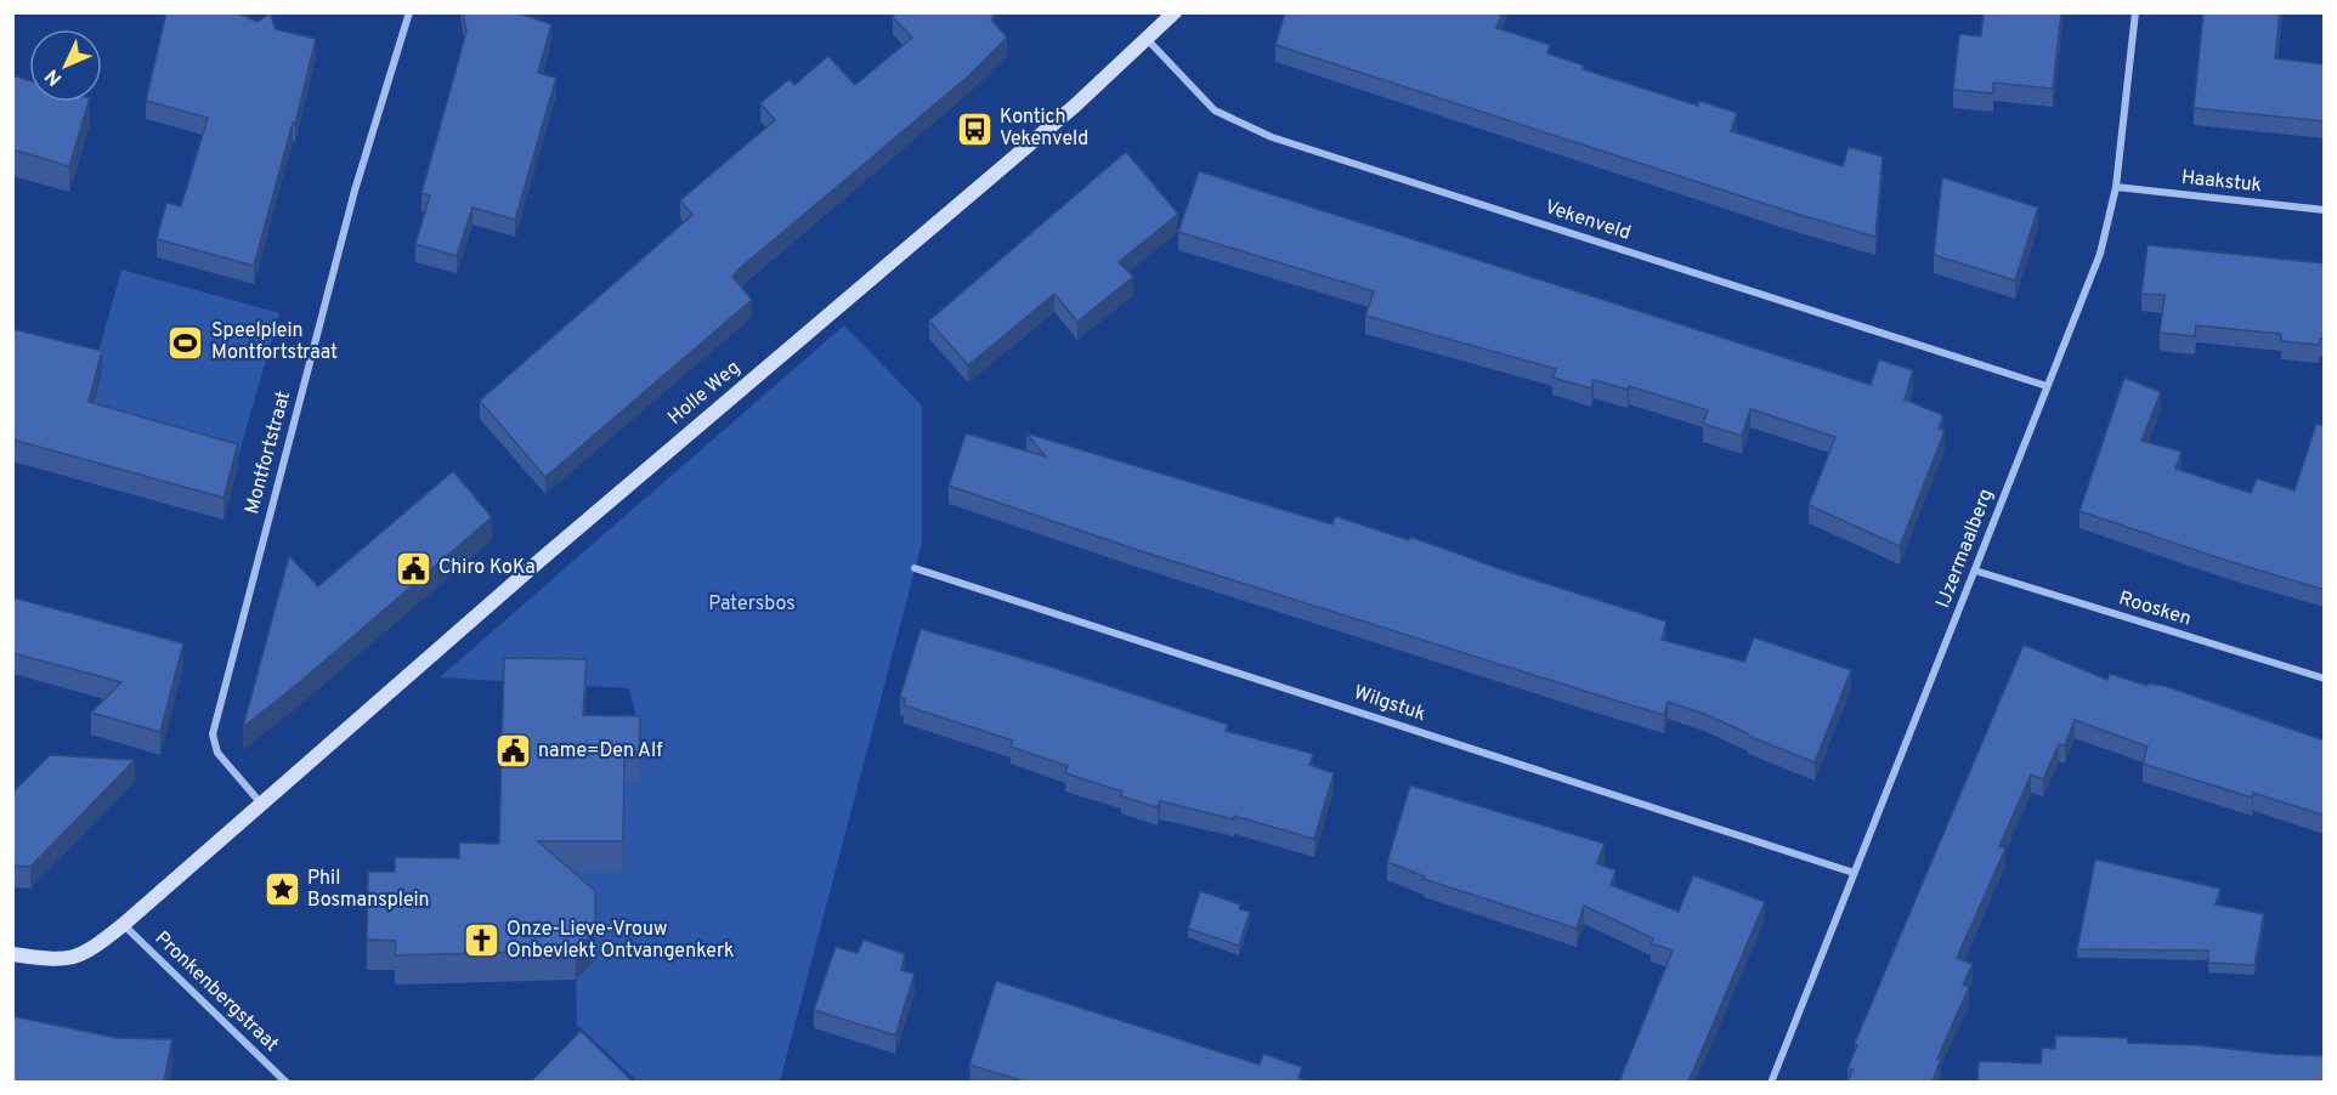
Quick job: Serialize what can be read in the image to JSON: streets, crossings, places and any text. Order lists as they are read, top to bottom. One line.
{"streets":{"street":["Haakstuk","Vekenveld","Holle Weg","Montfortstraat","IJzermaalberg","Roosken","Wilgstuk","Pronkenbergstraat"]},"crossings":[["Haakstuk","IJzermaalberg"],["Vekenveld","Holle Weg"],["Vekenveld","IJzermaalberg"],["Holle Weg","Montfortstraat"],["Holle Weg","Pronkenbergstraat"],["IJzermaalberg","Roosken"],["IJzermaalberg","Wilgstuk"]],"parks":["Patersbos"],"places":{"bus stop":["Kontich Vekenveld"],"sports":["Speelplein Montfortstraat"],"public building":["Chiro KoKa","name=Den Alf"],"place":["Phil Bosmansplein"],"church":["Onze-Lieve-Vrouw Onbevlekt Ontvangenkerk"]},"north":"bottom left"}
